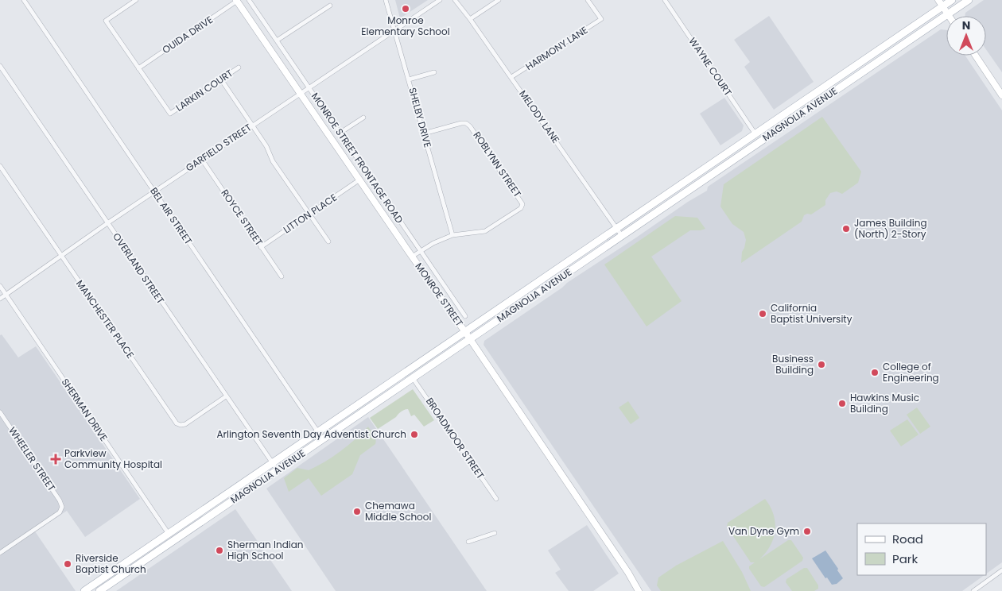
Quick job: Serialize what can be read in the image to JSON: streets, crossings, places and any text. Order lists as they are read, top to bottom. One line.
{"streets":{"main road":["MAGNOLIA AVENUE","MONROE STREET"],"street":["OUIDA DRIVE","HARMONY LANE","WAYNE COURT","LARKIN COURT","MELODY LANE","SHELBY DRIVE","GARFIELD STREET","MONROE STREET FRONTAGE ROAD","ROBLYNN STREET","LITTON PLACE","BEL AIR STREET","ROYCE STREET","OVERLAND STREET","MANCHESTER PLACE","SHERMAN DRIVE","BROADMOOR STREET","WHEELER STREET"]},"crossings":[["OUIDA DRIVE","LARKIN COURT"],["OUIDA DRIVE","MONROE STREET"],["HARMONY LANE","MELODY LANE"],["WAYNE COURT","MAGNOLIA AVENUE"],["MAGNOLIA AVENUE","MELODY LANE"],["MAGNOLIA AVENUE","BEL AIR STREET"],["MAGNOLIA AVENUE","OVERLAND STREET"],["MAGNOLIA AVENUE","MONROE STREET"],["MAGNOLIA AVENUE","SHERMAN DRIVE"],["MAGNOLIA AVENUE","BROADMOOR STREET"],["SHELBY DRIVE","GARFIELD STREET"],["SHELBY DRIVE","ROBLYNN STREET"],["GARFIELD STREET","MONROE STREET FRONTAGE ROAD"],["GARFIELD STREET","BEL AIR STREET"],["GARFIELD STREET","ROYCE STREET"],["GARFIELD STREET","OVERLAND STREET"],["GARFIELD STREET","MONROE STREET"],["GARFIELD STREET","MANCHESTER PLACE"],["GARFIELD STREET","SHERMAN DRIVE"],["LITTON PLACE","ROYCE STREET"],["LITTON PLACE","MONROE STREET"],["OVERLAND STREET","MANCHESTER PLACE"]],"places":{"other":["Monroe Elementary School","James Building (North) 2-Story","California Baptist University","Business Building","College of Engineering","Hawkins Music Building","Arlington Seventh Day Adventist Church","Chemawa Middle School","Van Dyne Gym","Sherman Indian High School","Riverside Baptist Church"],"health":["Parkview Community Hospital"]},"legend":["Road","Park"],"north":"top"}
